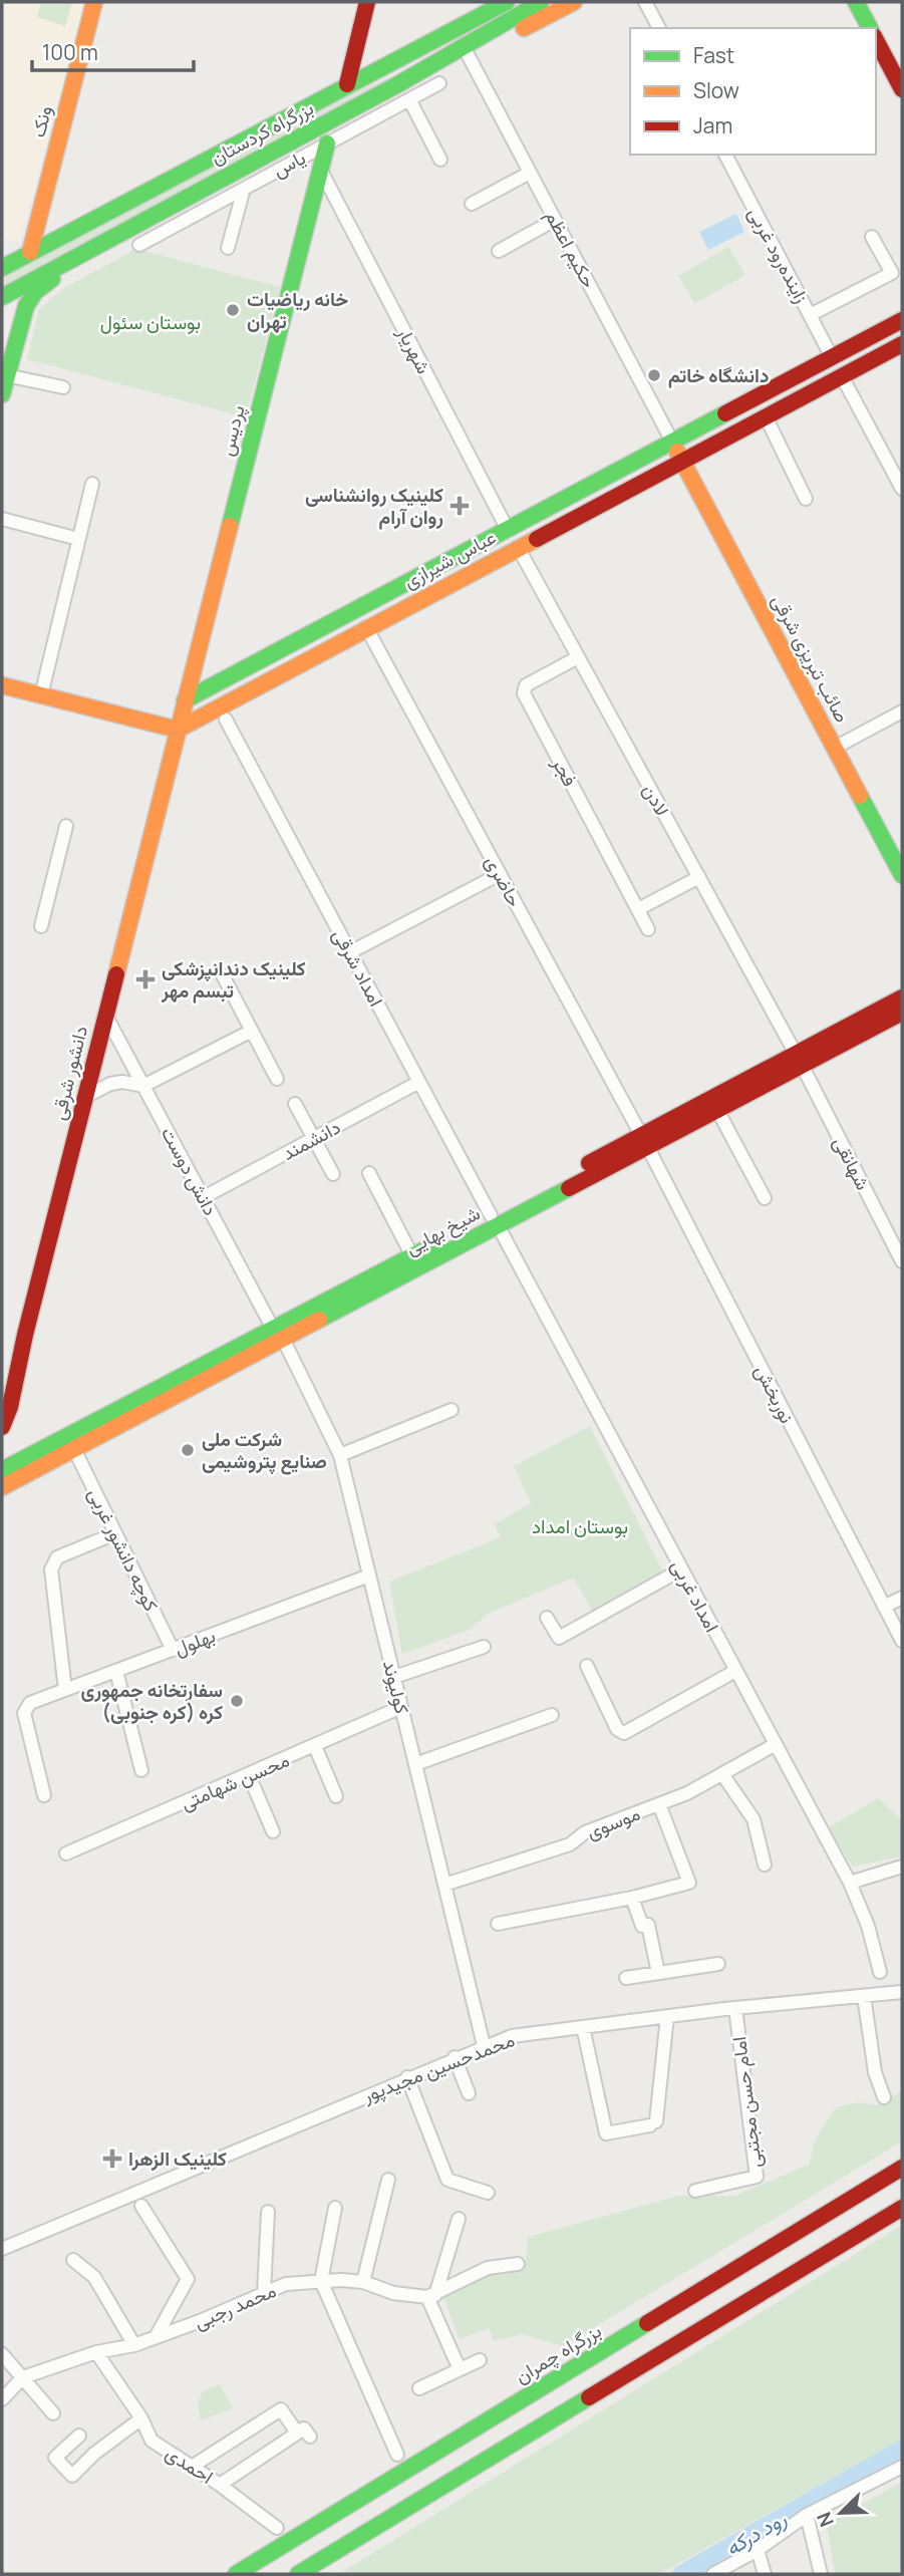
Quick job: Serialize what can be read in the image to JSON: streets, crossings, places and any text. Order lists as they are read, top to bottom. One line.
{"streets":{"main road":["ونک","بزرگراه کردستان","پردیس","عباس شیرازی","صائب تبریزی شرقی","دانشور شرقی","شیخ بهایی","بزرگراه چمران"],"street":["یاس","حکیم اعظم","زاینده‌رود غربی","شهریار","فجر","لادن","حاضری","امداد شرقی","دانشمند","شهانقی","دانش دوست","نوربخش","کوچه دانشور غربی","امداد غربی","بهلول","کولیوند","محسن شهامتی","موسوی","محمدحسین مجیدپور","امام حسن مجتبی","محمد رجبی","احمدی"]},"crossings":[["ونک","بزرگراه کردستان"],["یاس","پردیس"],["حکیم اعظم","عباس شیرازی"],["حکیم اعظم","صائب تبریزی شرقی"],["زاینده‌رود غربی","عباس شیرازی"],["شهریار","پردیس"],["شهریار","عباس شیرازی"],["پردیس","عباس شیرازی"],["پردیس","دانشور شرقی"],["عباس شیرازی","صائب تبریزی شرقی"],["عباس شیرازی","لادن"],["عباس شیرازی","حاضری"],["عباس شیرازی","دانشور شرقی"],["فجر","لادن"],["لادن","شهانقی"],["لادن","شیخ بهایی"],["حاضری","شیخ بهایی"],["حاضری","نوربخش"],["امداد شرقی","دانشمند"],["امداد شرقی","شیخ بهایی"],["امداد شرقی","امداد غربی"],["دانشور شرقی","دانش دوست"],["دانشمند","دانش دوست"],["شهانقی","شیخ بهایی"],["دانش دوست","شیخ بهایی"],["دانش دوست","کولیوند"],["شیخ بهایی","نوربخش"],["شیخ بهایی","کوچه دانشور غربی"],["شیخ بهایی","امداد غربی"],["شیخ بهایی","کولیوند"],["کوچه دانشور غربی","بهلول"],["امداد غربی","موسوی"],["بهلول","کولیوند"],["کولیوند","محسن شهامتی"],["کولیوند","موسوی"],["کولیوند","محمدحسین مجیدپور"],["محمدحسین مجیدپور","امام حسن مجتبی"],["محمد رجبی","احمدی"]],"water":["رود درکه"],"parks":["بوستان سئول","بوستان امداد"],"places":{"other":["خانه ریاضیات تهران","دانشگاه خاتم","شرکت ملی صنایع پتروشیمی","سفارتخانه جمهوری کره (کره جنوبی)"],"health":["کلینیک روانشناسی روان آرام","کلینیک دندانپزشکی تبسم مهر","کلینیک الزهرا"]},"legend":["Fast","Slow","Jam"],"scale_bar":"100 m","north":"bottom left"}
